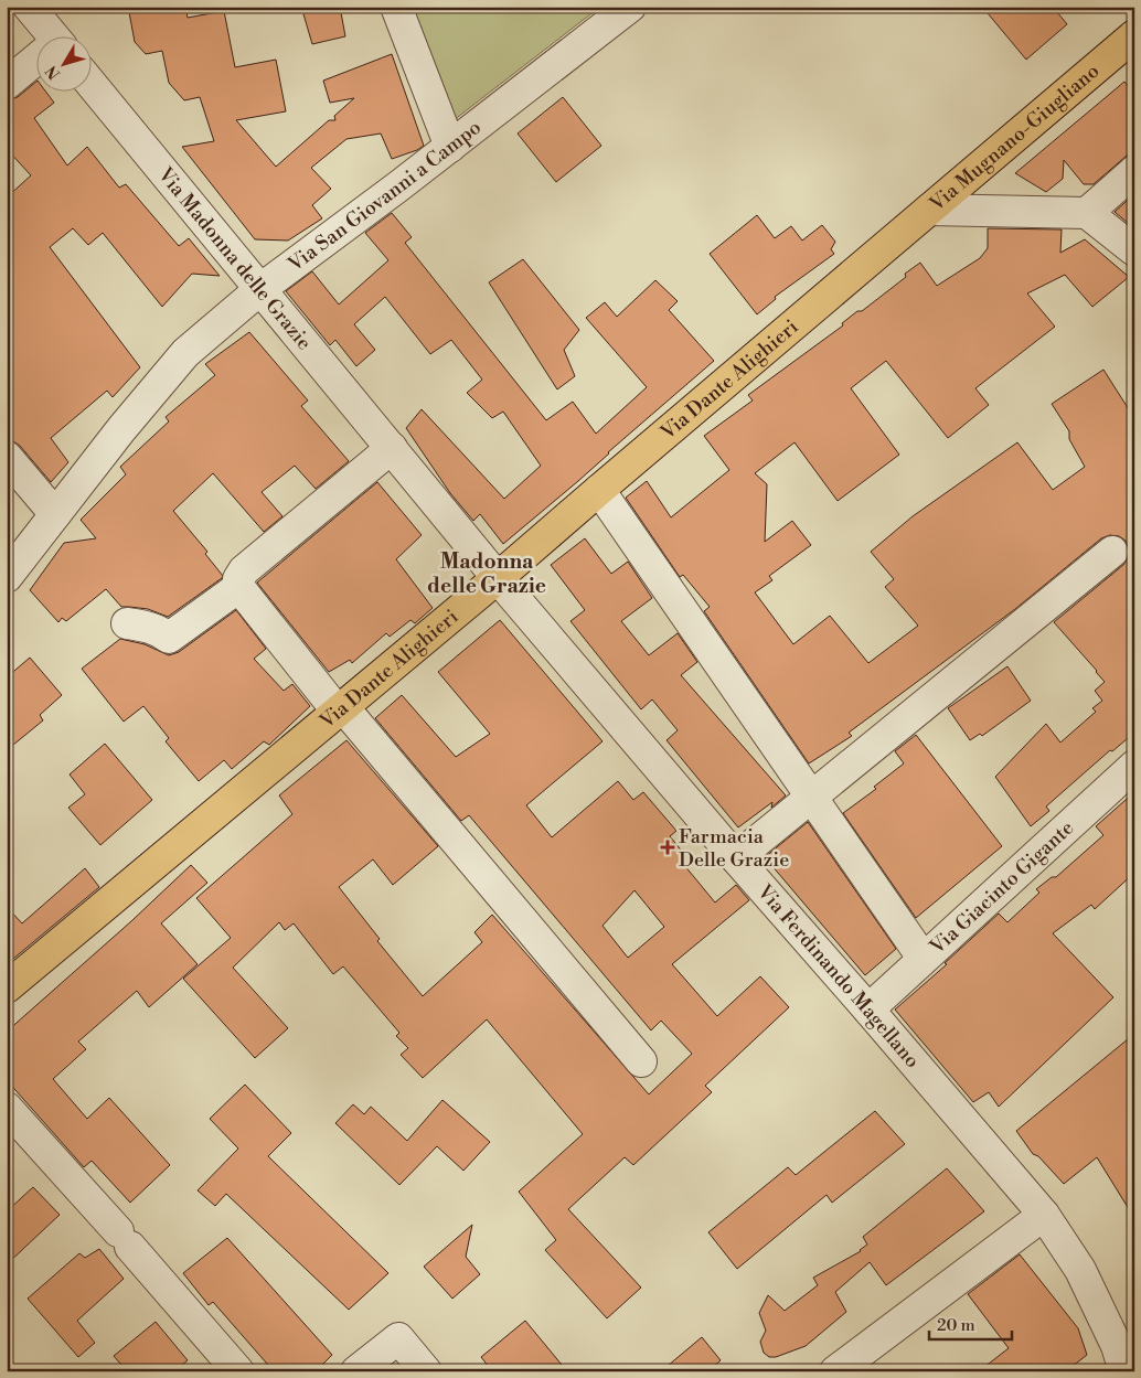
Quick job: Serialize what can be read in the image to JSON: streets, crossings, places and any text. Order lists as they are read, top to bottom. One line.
{"streets":{"main road":["Via Mugnano-Giugliano","Via Dante Alighieri"],"street":["Via San Giovanni a Campo","Via Madonna delle Grazie","Via Giacinto Gigante","Via Ferdinando Magellano"]},"crossings":[["Via Mugnano-Giugliano","Via Dante Alighieri"],["Via San Giovanni a Campo","Via Madonna delle Grazie"],["Via Madonna delle Grazie","Via Dante Alighieri"],["Via Madonna delle Grazie","Via Ferdinando Magellano"],["Via Dante Alighieri","Via Ferdinando Magellano"],["Via Giacinto Gigante","Via Ferdinando Magellano"]],"districts":["Madonna delle Grazie"],"places":{"health":["Farmacia Delle Grazie"]},"scale_bar":"20 m","north":"bottom left"}
